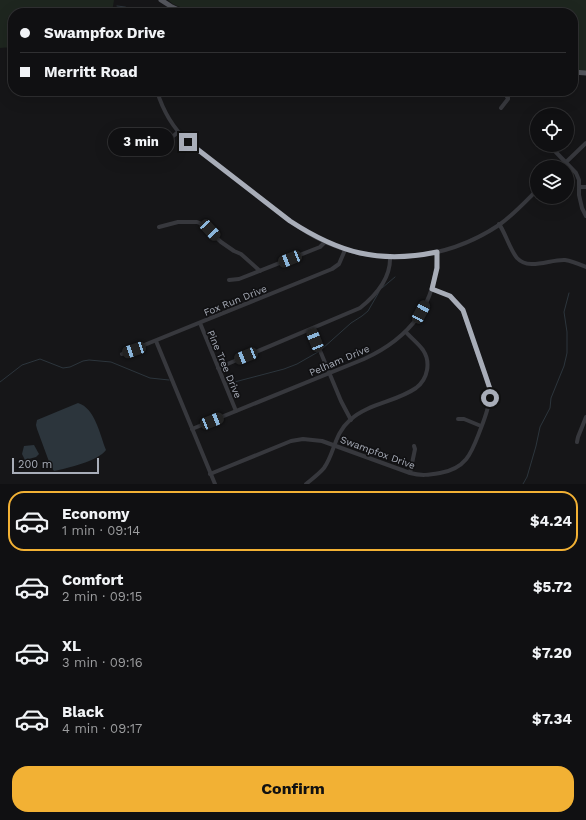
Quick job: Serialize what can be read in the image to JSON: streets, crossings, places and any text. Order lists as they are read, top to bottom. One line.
{"streets":{"street":["Fox Run Drive","Pelham Drive","Pine Tree Drive","Swampfox Drive"]},"crossings":[["Fox Run Drive","Pine Tree Drive"],["Pelham Drive","Pine Tree Drive"],["Pelham Drive","Swampfox Drive"]],"scale_bar":"200 m","page":{"banner":["Swampfox Drive","Merritt Road"],"bubble":"3 min","scale":"200 m","list":[{"name":"Economy","note":"1 min · 09:14","value":"$4.24"},{"name":"Comfort","note":"2 min · 09:15","value":"$5.72"},{"name":"XL","note":"3 min · 09:16","value":"$7.20"},{"name":"Black","note":"4 min · 09:17","value":"$7.34"}],"buttons":"Confirm"}}
